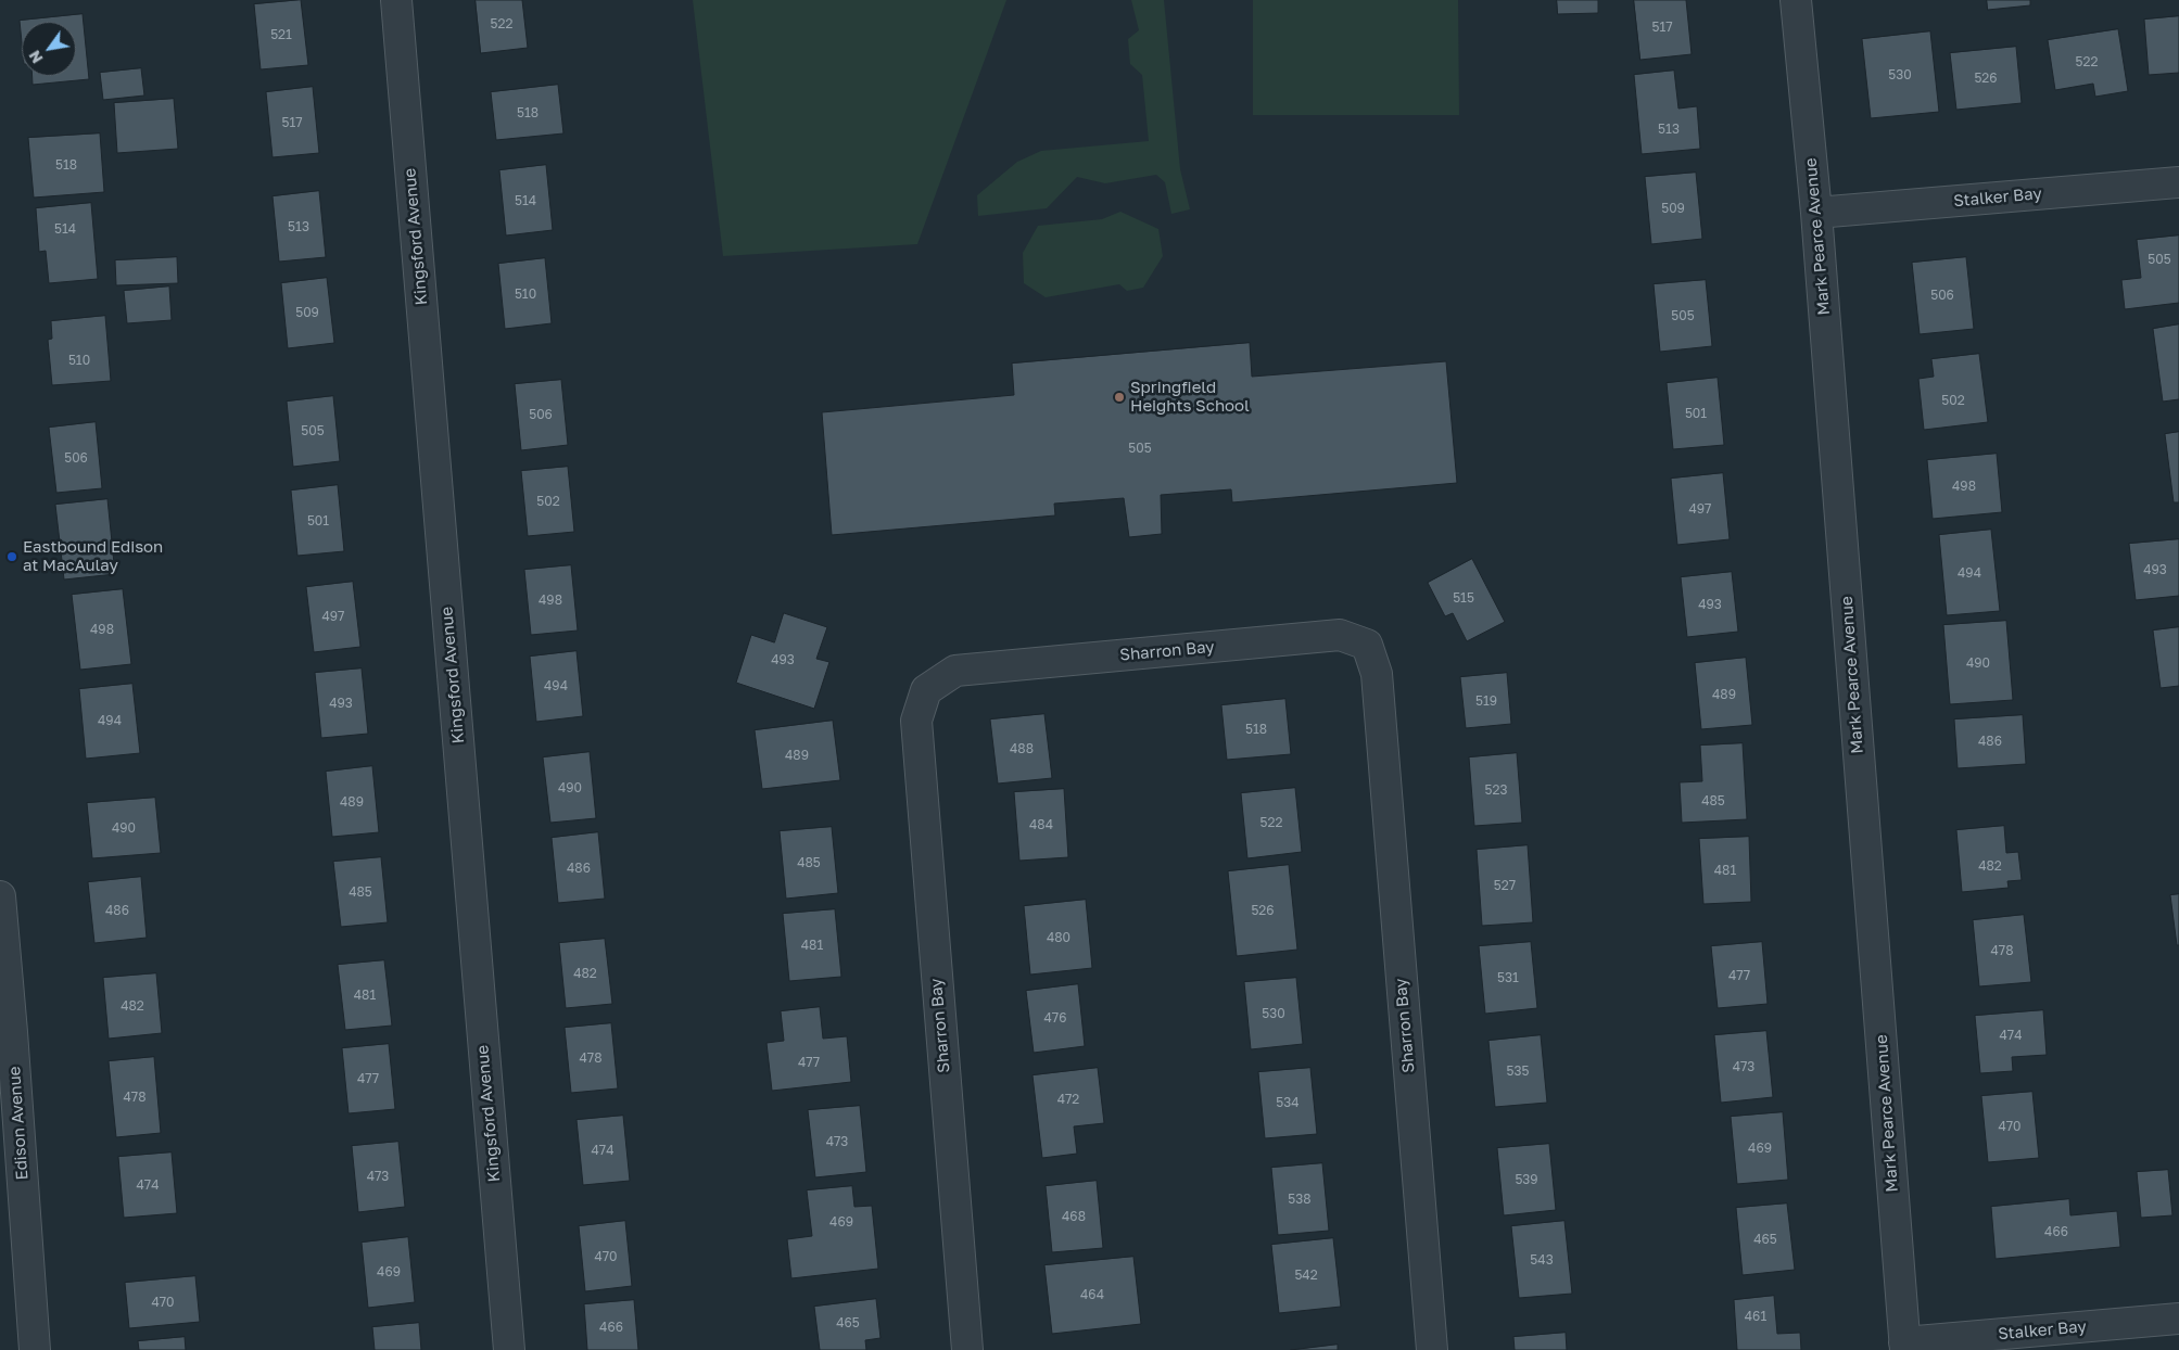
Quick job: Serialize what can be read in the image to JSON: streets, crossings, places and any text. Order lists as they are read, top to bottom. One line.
{"streets":{"street":["Stalker Bay","Kingsford Avenue","Mark Pearce Avenue","Sharron Bay","Edison Avenue"]},"crossings":[["Stalker Bay","Mark Pearce Avenue"]],"places":["Springfield Heights School","Eastbound Edison at MacAulay"],"house_numbers":["522","517","521","522","530","526","518","517","513","518","514","509","513","514","505","510","506","509","505","510","502","501","506","505","505","506","498","502","497","501","493","494","515","498","493","497","498","493","490","494","489","519","493","494","518","486","488","489","490","523","485","489","522","484","490","485","482","486","481","527","485","486","526","480","481","478","482","477","531","481","482","530","476","474","478","477","473","535","477","478","472","534","470","473","469","474","473","539","474","538","468","469","466","465","470","543","469","542","464","470","461","465","466"],"north":"bottom left"}
